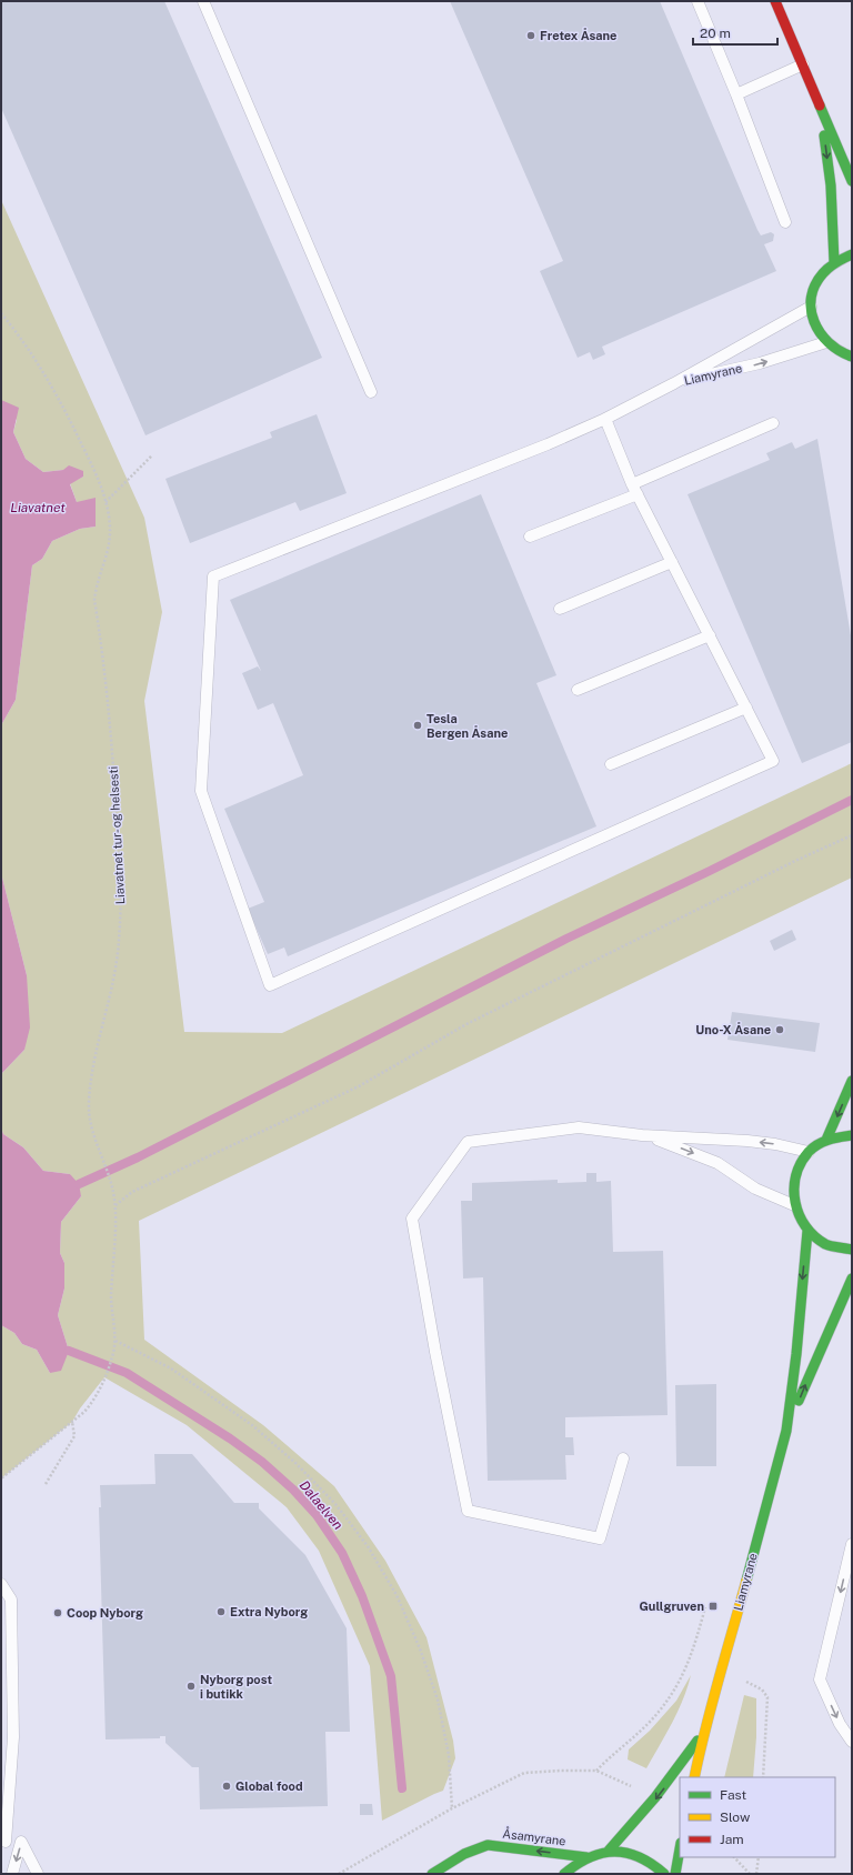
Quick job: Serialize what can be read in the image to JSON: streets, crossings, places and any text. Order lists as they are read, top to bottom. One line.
{"streets":{"main road":["Liamyrane","Åsamyrane"],"path":["Liavatnet tur- og helsesti"]},"one_way":["Åsamyrane"],"water":["Liavatnet","Dalaelven"],"places":{"other":["Fretex Åsane","Tesla Bergen Åsane","Uno-X Åsane","Extra Nyborg","Coop Nyborg","Nyborg post i butikk","Global food"],"transit":["Gullgruven"]},"legend":["Fast","Slow","Jam"],"scale_bar":"20 m"}
